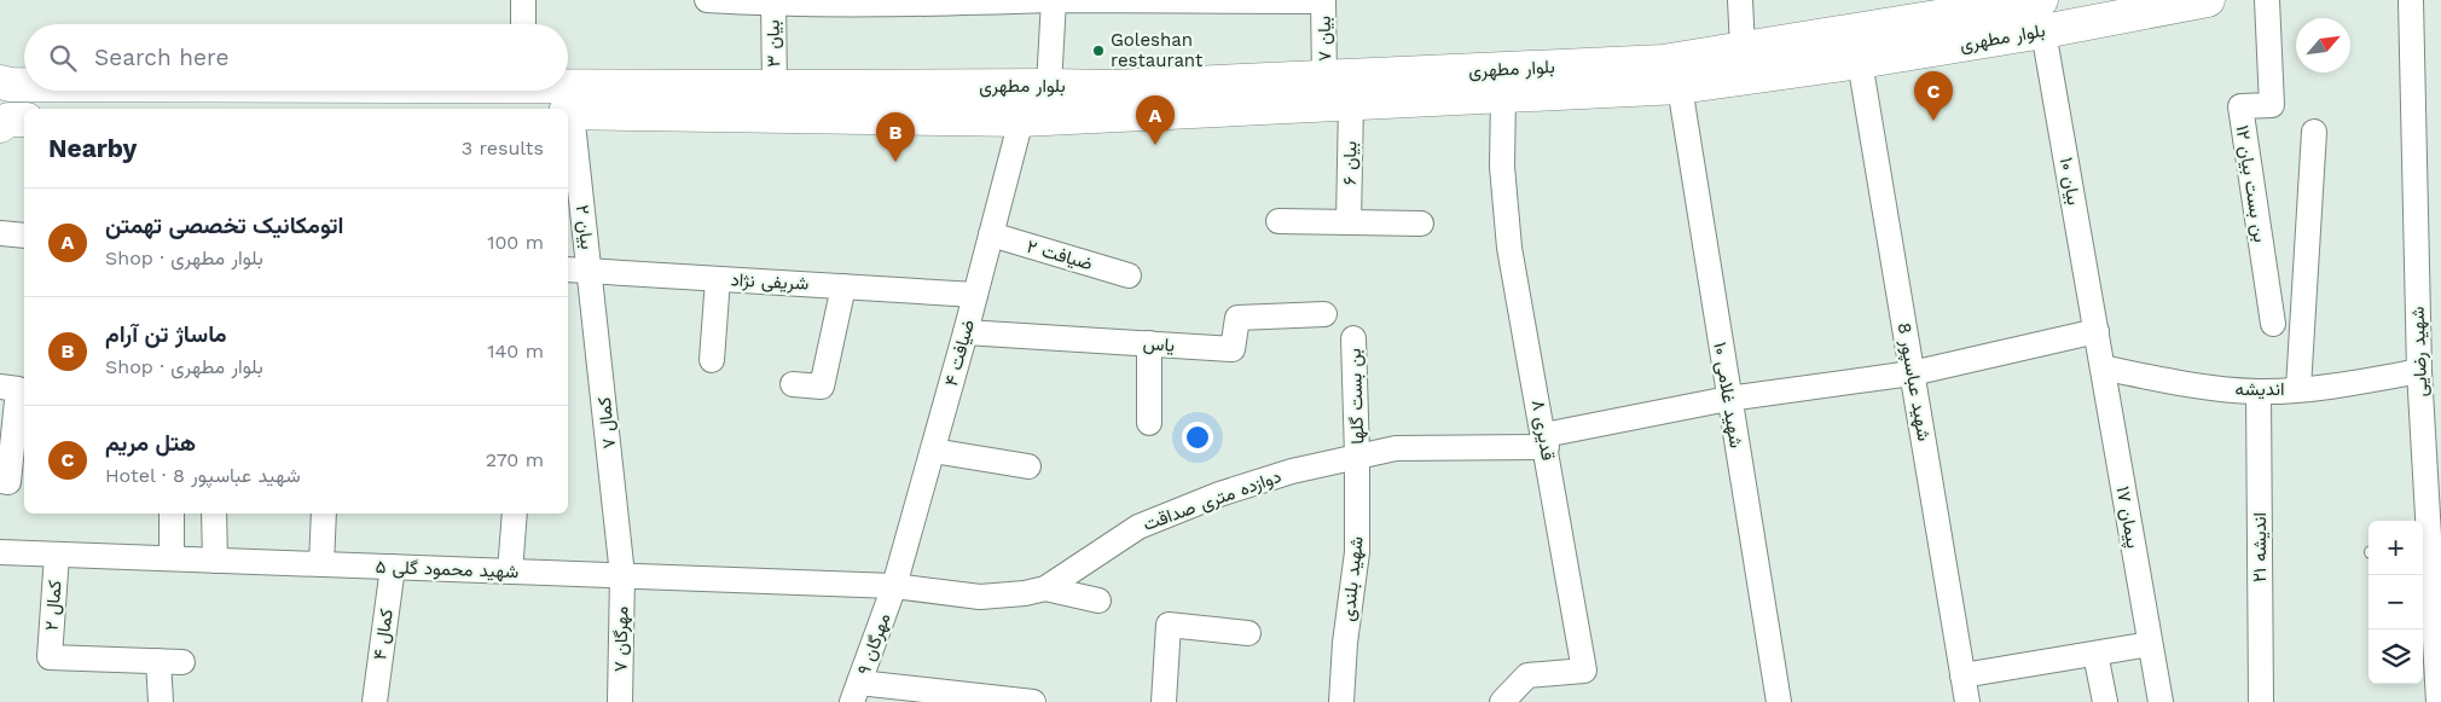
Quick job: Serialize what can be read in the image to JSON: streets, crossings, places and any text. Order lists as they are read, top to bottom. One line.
{"streets":{"main road":["بلوار مطهری"],"street":["بیان ۷","بیان ۳","بیان ۶","بیان ۱۰","بن بست بیان ۱۲","بیان ۲","ضیافت ۲","شریفی نژاد","یاس","شهید رضایی","ضیافت ۴","شهید عباسپور 8","اندیشه","شهید غلامی ۱۰","بن بست گلها","کمال ۷","قدیری ۸","دوازده متری صداقت","پیمان ۱۷","اندیشه ۲۱","شهید محمود گلی ۵","شهید بلندی","کمال ۲","کمال ۴","مهرگان ۷","مهرگان ۹"]},"crossings":[["بلوار مطهری","بیان ۷"],["بلوار مطهری","بیان ۳"],["بلوار مطهری","بیان ۶"],["بلوار مطهری","بیان ۱۰"],["بلوار مطهری","بیان ۲"],["بلوار مطهری","ضیافت ۴"],["بلوار مطهری","شهید عباسپور 8"],["بلوار مطهری","شهید غلامی ۱۰"],["بلوار مطهری","قدیری ۸"],["بیان ۱۰","دوازده متری صداقت"],["بیان ۱۰","پیمان ۱۷"],["بیان ۲","شریفی نژاد"],["بیان ۲","کمال ۷"],["ضیافت ۲","ضیافت ۴"],["شریفی نژاد","ضیافت ۴"],["شریفی نژاد","کمال ۷"],["یاس","ضیافت ۴"],["شهید رضایی","اندیشه"],["ضیافت ۴","دوازده متری صداقت"],["ضیافت ۴","شهید محمود گلی ۵"],["ضیافت ۴","مهرگان ۹"],["شهید عباسپور 8","دوازده متری صداقت"],["اندیشه","پیمان ۱۷"],["اندیشه","اندیشه ۲۱"],["شهید غلامی ۱۰","دوازده متری صداقت"],["بن بست گلها","دوازده متری صداقت"],["بن بست گلها","شهید بلندی"],["کمال ۷","شهید محمود گلی ۵"],["کمال ۷","مهرگان ۷"],["قدیری ۸","دوازده متری صداقت"],["دوازده متری صداقت","پیمان ۱۷"],["دوازده متری صداقت","شهید محمود گلی ۵"],["دوازده متری صداقت","شهید بلندی"],["دوازده متری صداقت","مهرگان ۹"],["شهید محمود گلی ۵","کمال ۲"],["شهید محمود گلی ۵","کمال ۴"],["شهید محمود گلی ۵","مهرگان ۷"],["شهید محمود گلی ۵","مهرگان ۹"]],"places":["Goleshan restaurant"],"north":"top right","page":{"search":"Search here","pins":["C","A","B"],"heading":["Nearby","3 results"],"list":[{"mark":"A","name":"اتومکانیک تخصصی تهمتن","note":"Shop · بلوار مطهری","value":"100 m"},{"mark":"B","name":"ماساژ تن آرام","note":"Shop · بلوار مطهری","value":"140 m"},{"mark":"C","name":"هتل مریم","note":"Hotel · شهید عباسپور 8","value":"270 m"}],"map_buttons":["+","−"]}}
